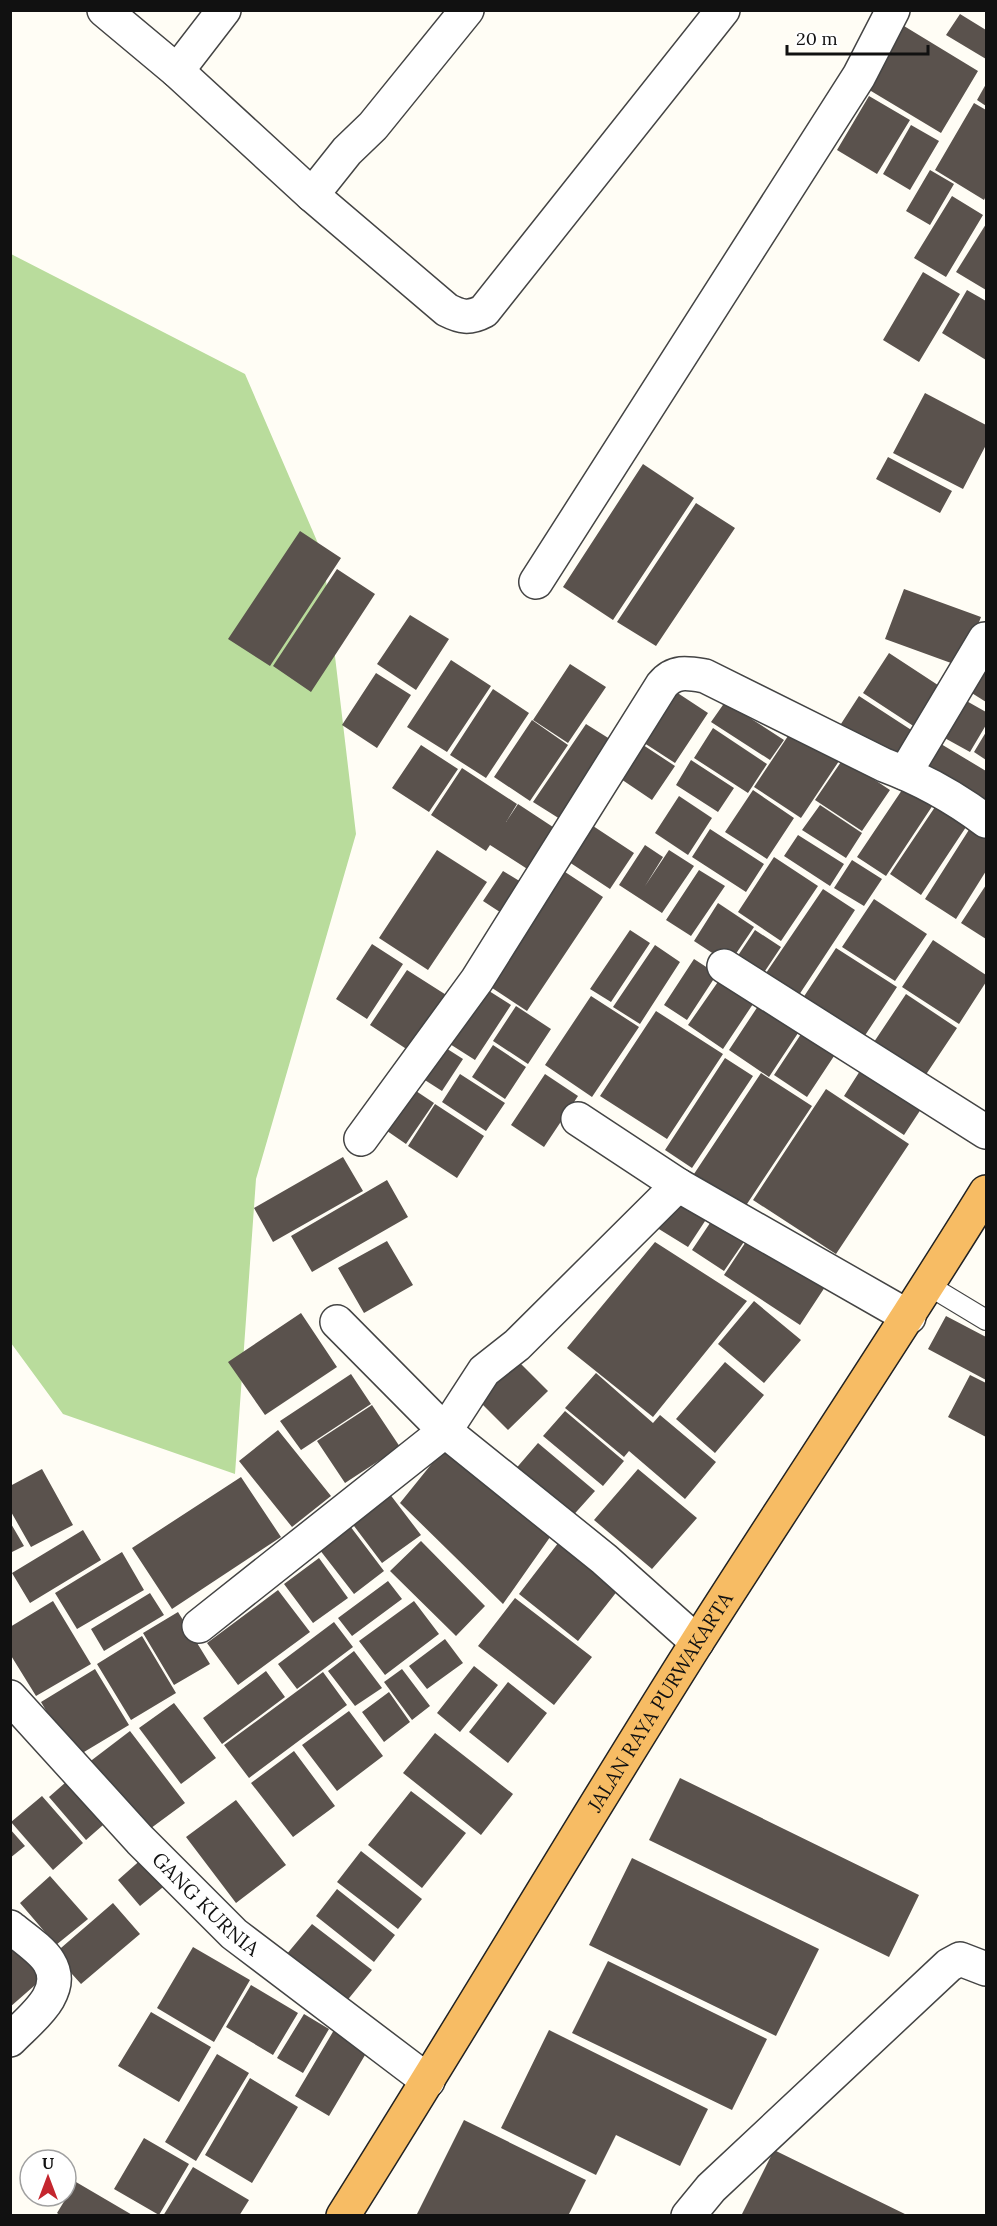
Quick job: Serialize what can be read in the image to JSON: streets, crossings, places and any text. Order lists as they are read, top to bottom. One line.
{"streets":{"highway":["JALAN RAYA PURWAKARTA"],"street":["GANG KURNIA"]},"crossings":[["JALAN RAYA PURWAKARTA","GANG KURNIA"]],"scale_bar":"20 m","north":"top"}
